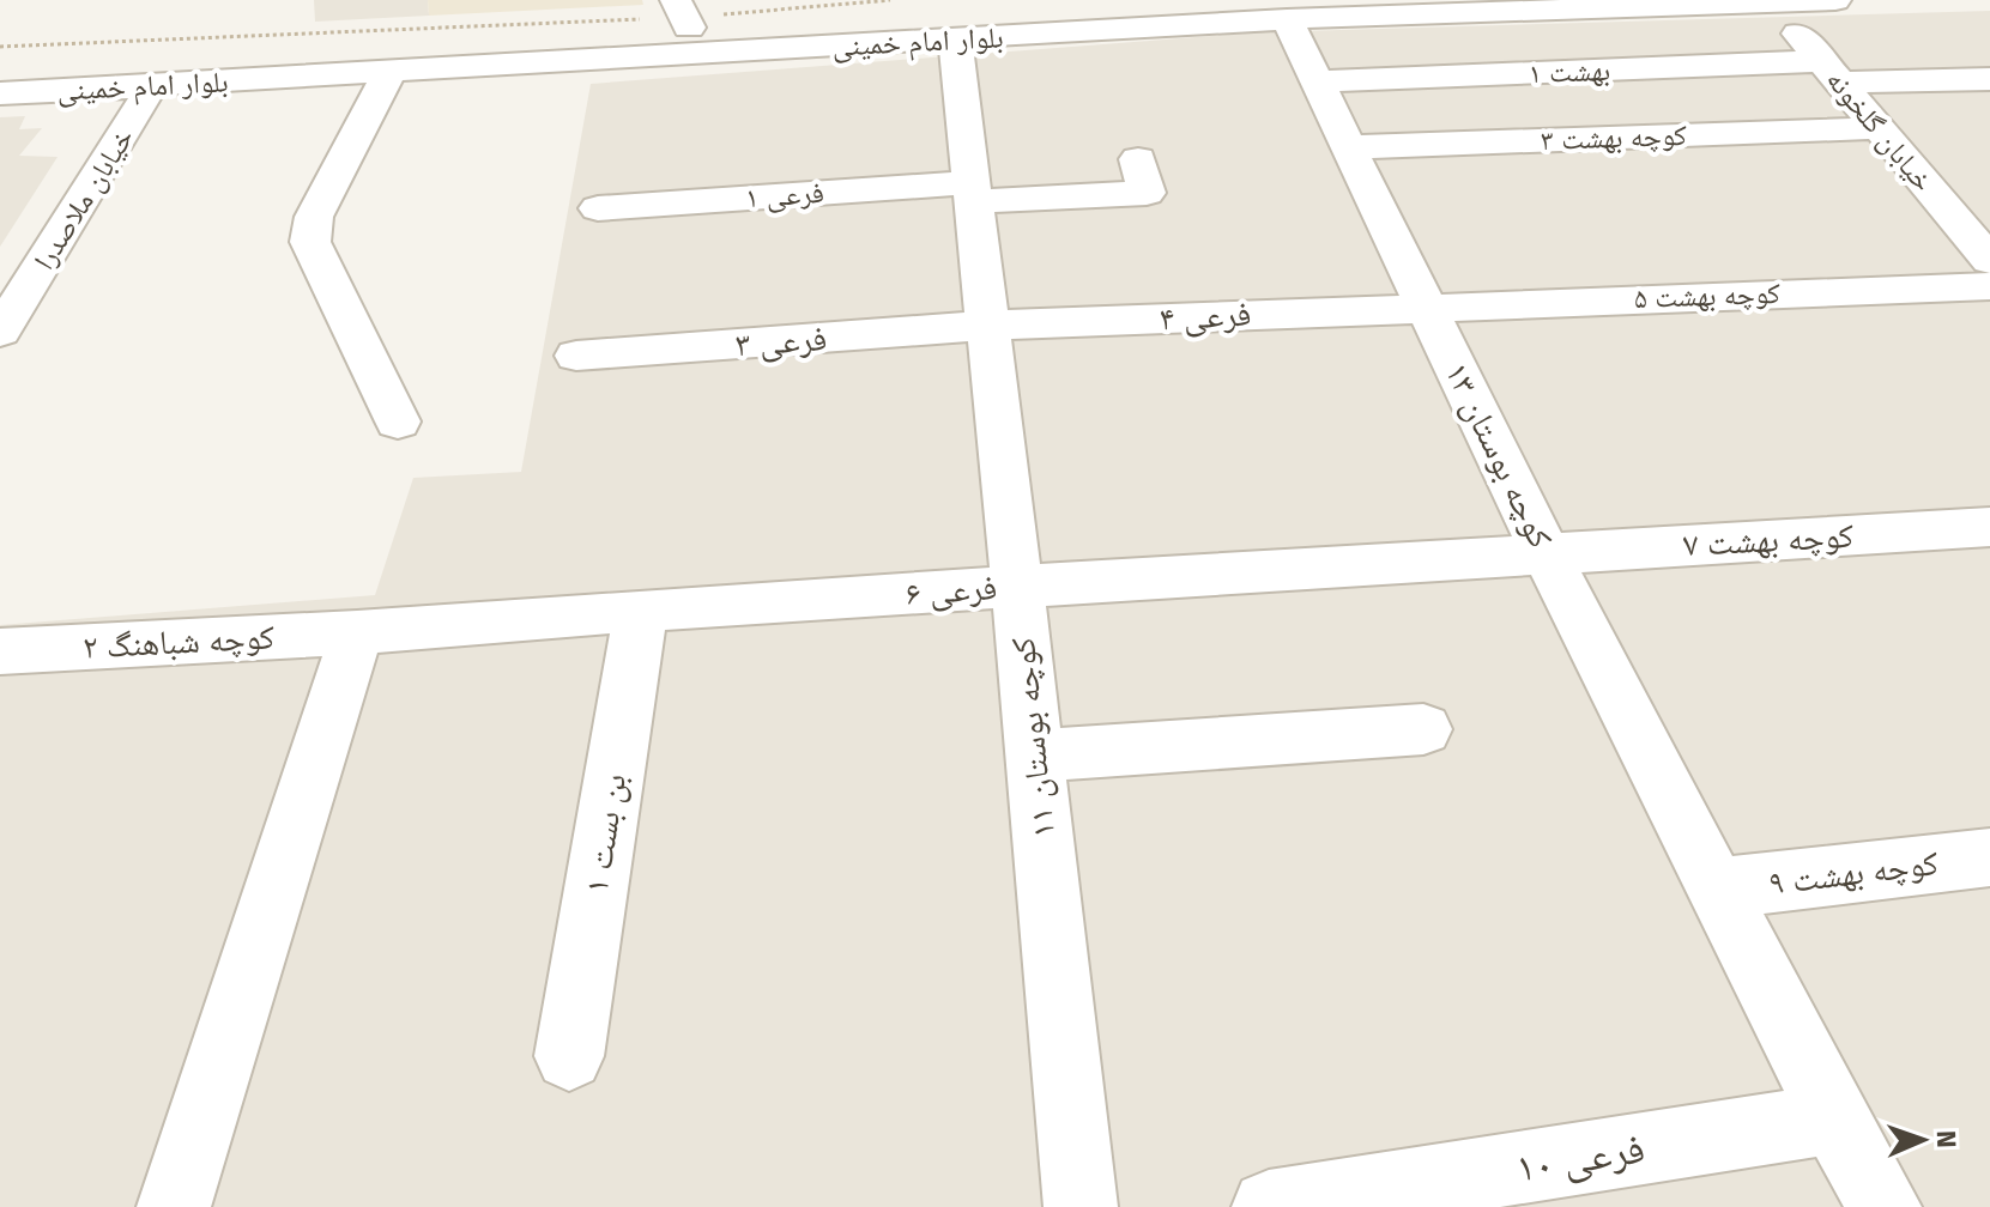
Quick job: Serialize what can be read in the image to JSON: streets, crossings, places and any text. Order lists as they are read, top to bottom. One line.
{"streets":{"street":["بلوار امام خمینی","بهشت ۱","خیابان گلخونه","کوچه بهشت ۳","فرعی ۱","خیابان ملاصدرا","کوچه بهشت ۵","فرعی ۴","فرعی ۳","کوچه بوستان ۱۳","کوچه بهشت ۷","فرعی ۶","کوچه شباهنگ ۲","کوچه بوستان ۱۱","بن بست ۱","کوچه بهشت ۹","فرعی ۱۰"]},"crossings":[["بلوار امام خمینی","خیابان گلخونه"],["بلوار امام خمینی","خیابان ملاصدرا"],["بلوار امام خمینی","کوچه بوستان ۱۳"],["بلوار امام خمینی","کوچه بوستان ۱۱"],["بهشت ۱","خیابان گلخونه"],["بهشت ۱","کوچه بوستان ۱۳"],["خیابان گلخونه","کوچه بهشت ۳"],["کوچه بهشت ۳","کوچه بوستان ۱۳"],["فرعی ۱","کوچه بوستان ۱۱"],["کوچه بهشت ۵","فرعی ۴"],["کوچه بهشت ۵","کوچه بوستان ۱۳"],["فرعی ۴","فرعی ۳"],["فرعی ۴","کوچه بوستان ۱۳"],["فرعی ۴","کوچه بوستان ۱۱"],["فرعی ۳","کوچه بوستان ۱۱"],["کوچه بوستان ۱۳","کوچه بهشت ۷"],["کوچه بوستان ۱۳","فرعی ۶"],["کوچه بوستان ۱۳","کوچه بهشت ۹"],["کوچه بوستان ۱۳","فرعی ۱۰"],["کوچه بهشت ۷","فرعی ۶"],["فرعی ۶","کوچه شباهنگ ۲"],["فرعی ۶","کوچه بوستان ۱۱"],["فرعی ۶","بن بست ۱"]],"north":"right"}
